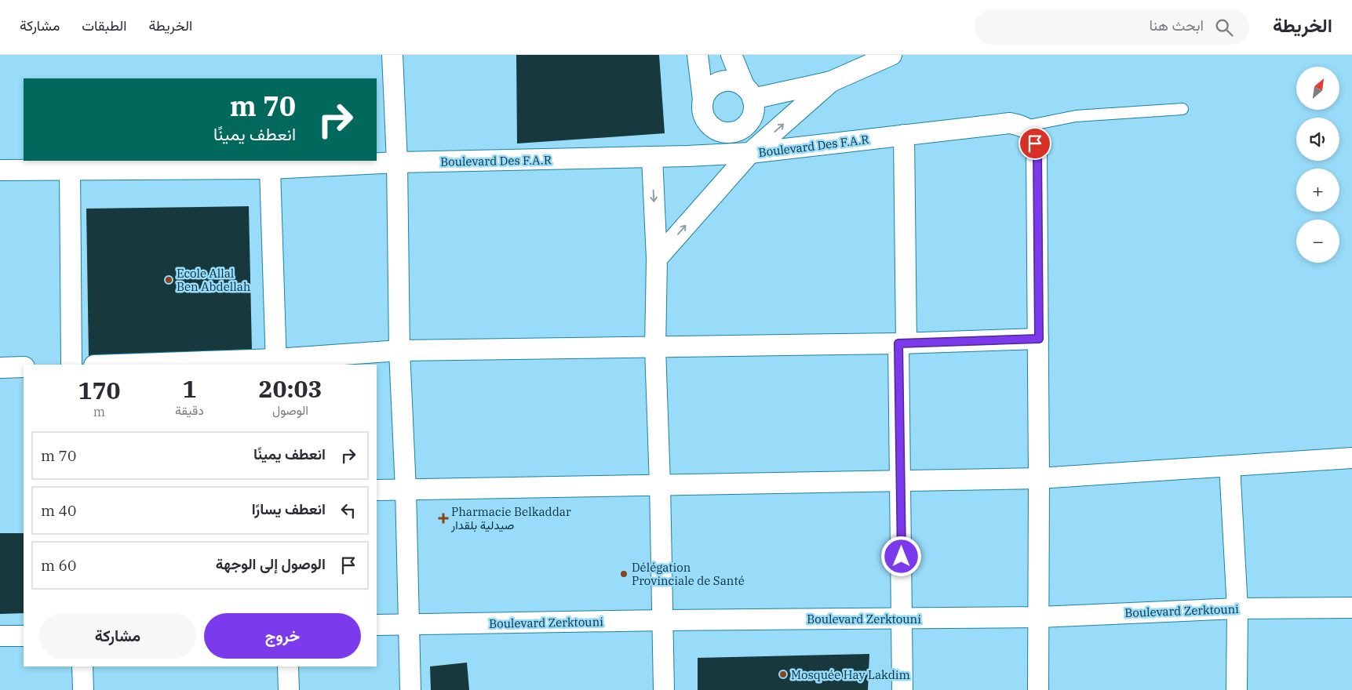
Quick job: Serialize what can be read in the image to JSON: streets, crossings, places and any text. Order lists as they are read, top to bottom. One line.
{"streets":{"street":["Boulevard Des F.A.R","Boulevard Zerktouni"]},"places":{"other":["Ecole Allal Ben Abdellah","Délégation Provinciale de Santé","Mosquée Hay Lakdim"],"health":["Pharmacie Belkaddar صيدلية بلقدار"]},"north":"top right","page":{"header":"الخريطة","search":"ابحث هنا","nav":["الخريطة","الطبقات","مشاركة"],"map_buttons":["+","−"],"turn":["70 m","انعطف يمينًا"],"eta":["20:03","الوصول","1","دقيقة","170","m"],"list":[{"name":"انعطف يمينًا","value":"70 m"},{"name":"انعطف يسارًا","value":"40 m"},{"name":"الوصول إلى الوجهة","value":"60 m"}],"buttons":["خروج","مشاركة"]}}
